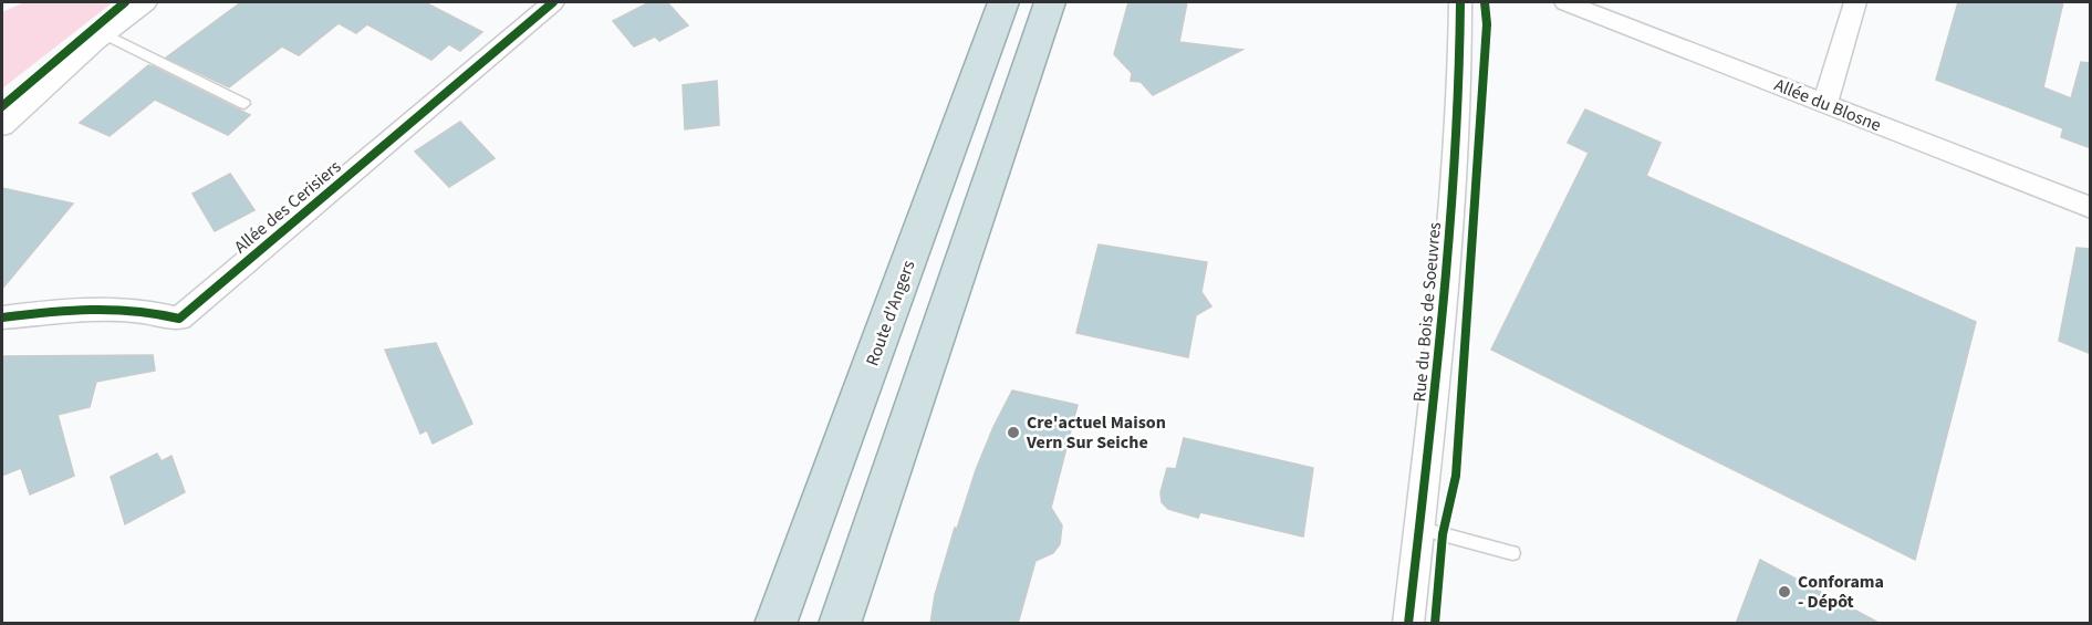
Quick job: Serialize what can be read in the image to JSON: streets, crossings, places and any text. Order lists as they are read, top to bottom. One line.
{"streets":{"highway":["Route d'Angers"],"street":["Allée du Blosne","Allée des Cerisiers","Rue du Bois de Soeuvres"]},"places":["Cre'actuel Maison Vern Sur Seiche","Conforama - Dépôt"]}
